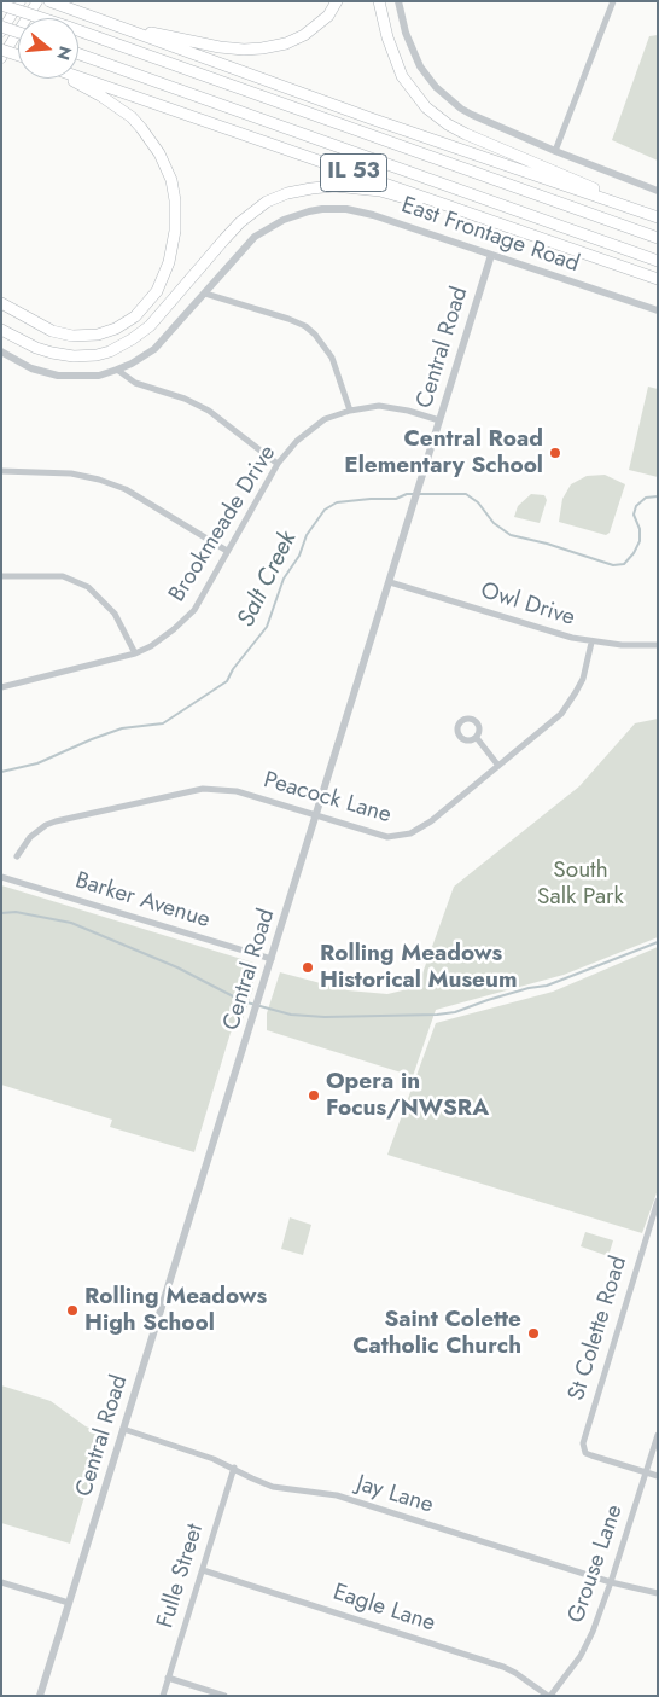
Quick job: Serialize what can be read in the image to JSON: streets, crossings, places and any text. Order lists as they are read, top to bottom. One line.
{"streets":{"highway":["IL 53"],"street":["East Frontage Road","Central Road","Brookmeade Drive","Owl Drive","Peacock Lane","Barker Avenue","St Colette Road","Jay Lane","Grouse Lane","Fulle Street","Eagle Lane"]},"crossings":[["East Frontage Road","Central Road"],["Central Road","Brookmeade Drive"],["Central Road","Owl Drive"],["Central Road","Peacock Lane"],["Central Road","Barker Avenue"],["Central Road","Jay Lane"],["Owl Drive","Peacock Lane"],["St Colette Road","Grouse Lane"],["Jay Lane","Grouse Lane"],["Jay Lane","Fulle Street"],["Grouse Lane","Eagle Lane"],["Fulle Street","Eagle Lane"]],"water":["Salt Creek"],"parks":["South Salk Park"],"places":["Central Road Elementary School","Rolling Meadows Historical Museum","Opera in Focus/NWSRA","Rolling Meadows High School","Saint Colette Catholic Church"],"north":"right"}
